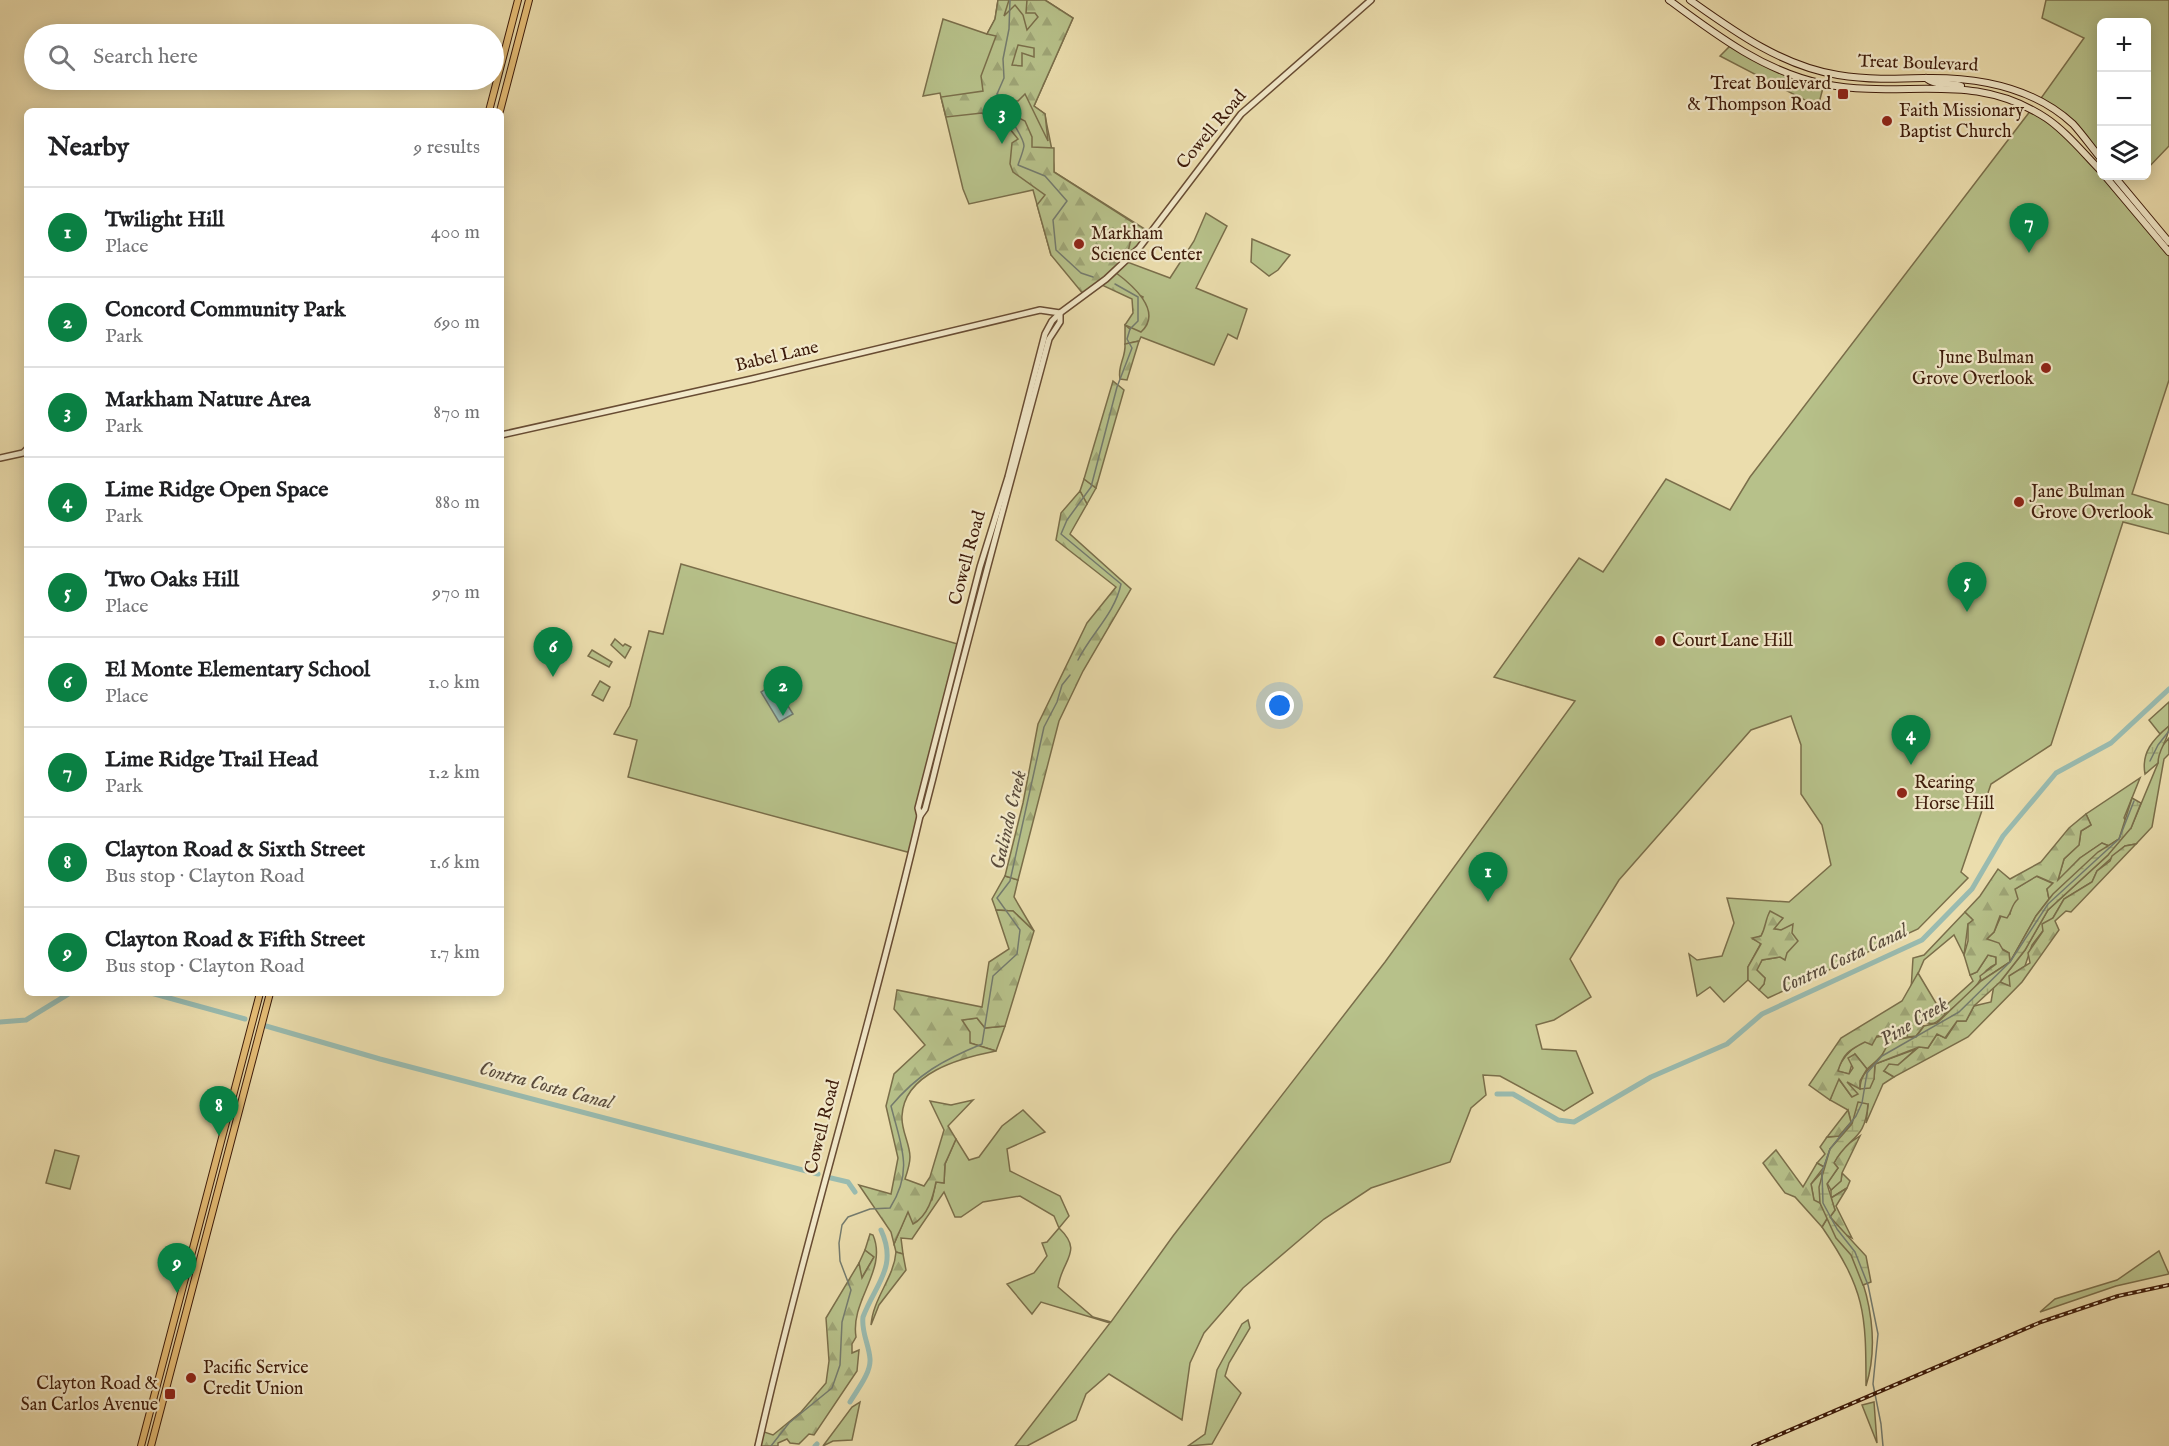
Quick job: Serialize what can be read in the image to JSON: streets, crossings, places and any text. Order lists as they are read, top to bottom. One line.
{"streets":{"main road":["Treat Boulevard"],"street":["Cowell Road","Babel Lane"]},"crossings":[["Cowell Road","Babel Lane"]],"water":["Galindo Creek","Contra Costa Canal","Pine Creek"],"places":{"transit":["Treat Boulevard & Thompson Road","Clayton Road & San Carlos Avenue"],"other":["Faith Missionary Baptist Church","Markham Science Center","June Bulman Grove Overlook","Jane Bulman Grove Overlook","Court Lane Hill","Rearing Horse Hill","Pacific Service Credit Union"]},"page":{"map_buttons":["+","−"],"search":"Search here","pins":["3","7","5","6","2","4","1","8","9"],"heading":["Nearby","9 results"],"list":[{"mark":"1","name":"Twilight Hill","note":"Place","value":"400 m"},{"mark":"2","name":"Concord Community Park","note":"Park","value":"690 m"},{"mark":"3","name":"Markham Nature Area","note":"Park","value":"870 m"},{"mark":"4","name":"Lime Ridge Open Space","note":"Park","value":"880 m"},{"mark":"5","name":"Two Oaks Hill","note":"Place","value":"970 m"},{"mark":"6","name":"El Monte Elementary School","note":"Place","value":"1.0 km"},{"mark":"7","name":"Lime Ridge Trail Head","note":"Park","value":"1.2 km"},{"mark":"8","name":"Clayton Road & Sixth Street","note":"Bus stop · Clayton Road","value":"1.6 km"},{"mark":"9","name":"Clayton Road & Fifth Street","note":"Bus stop · Clayton Road","value":"1.7 km"}]}}
